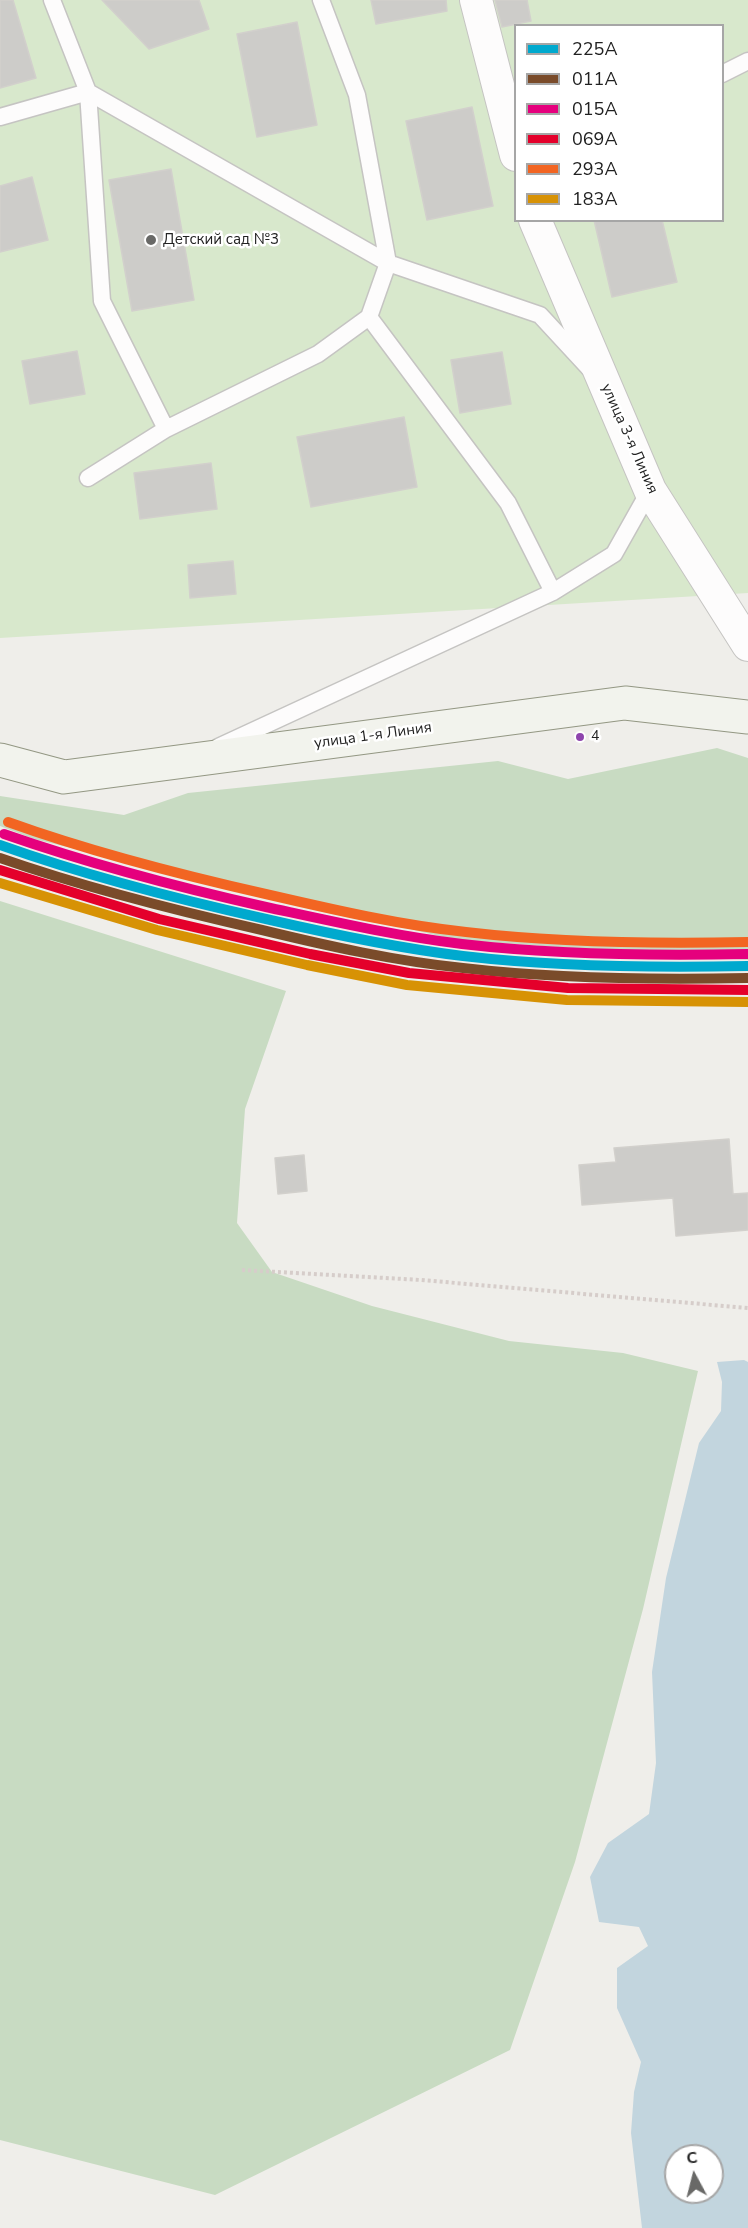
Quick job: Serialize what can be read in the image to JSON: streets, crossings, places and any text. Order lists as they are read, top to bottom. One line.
{"streets":{"street":["улица 3-я Линия","улица 1-я Линия"]},"places":["Детский сад №3","4"],"lines":["transit line 293А","transit line 015А","transit line 225А","transit line 011А","transit line 069А","transit line 183А"],"legend":["225А","011А","015А","069А","293А","183А"],"north":"top"}
